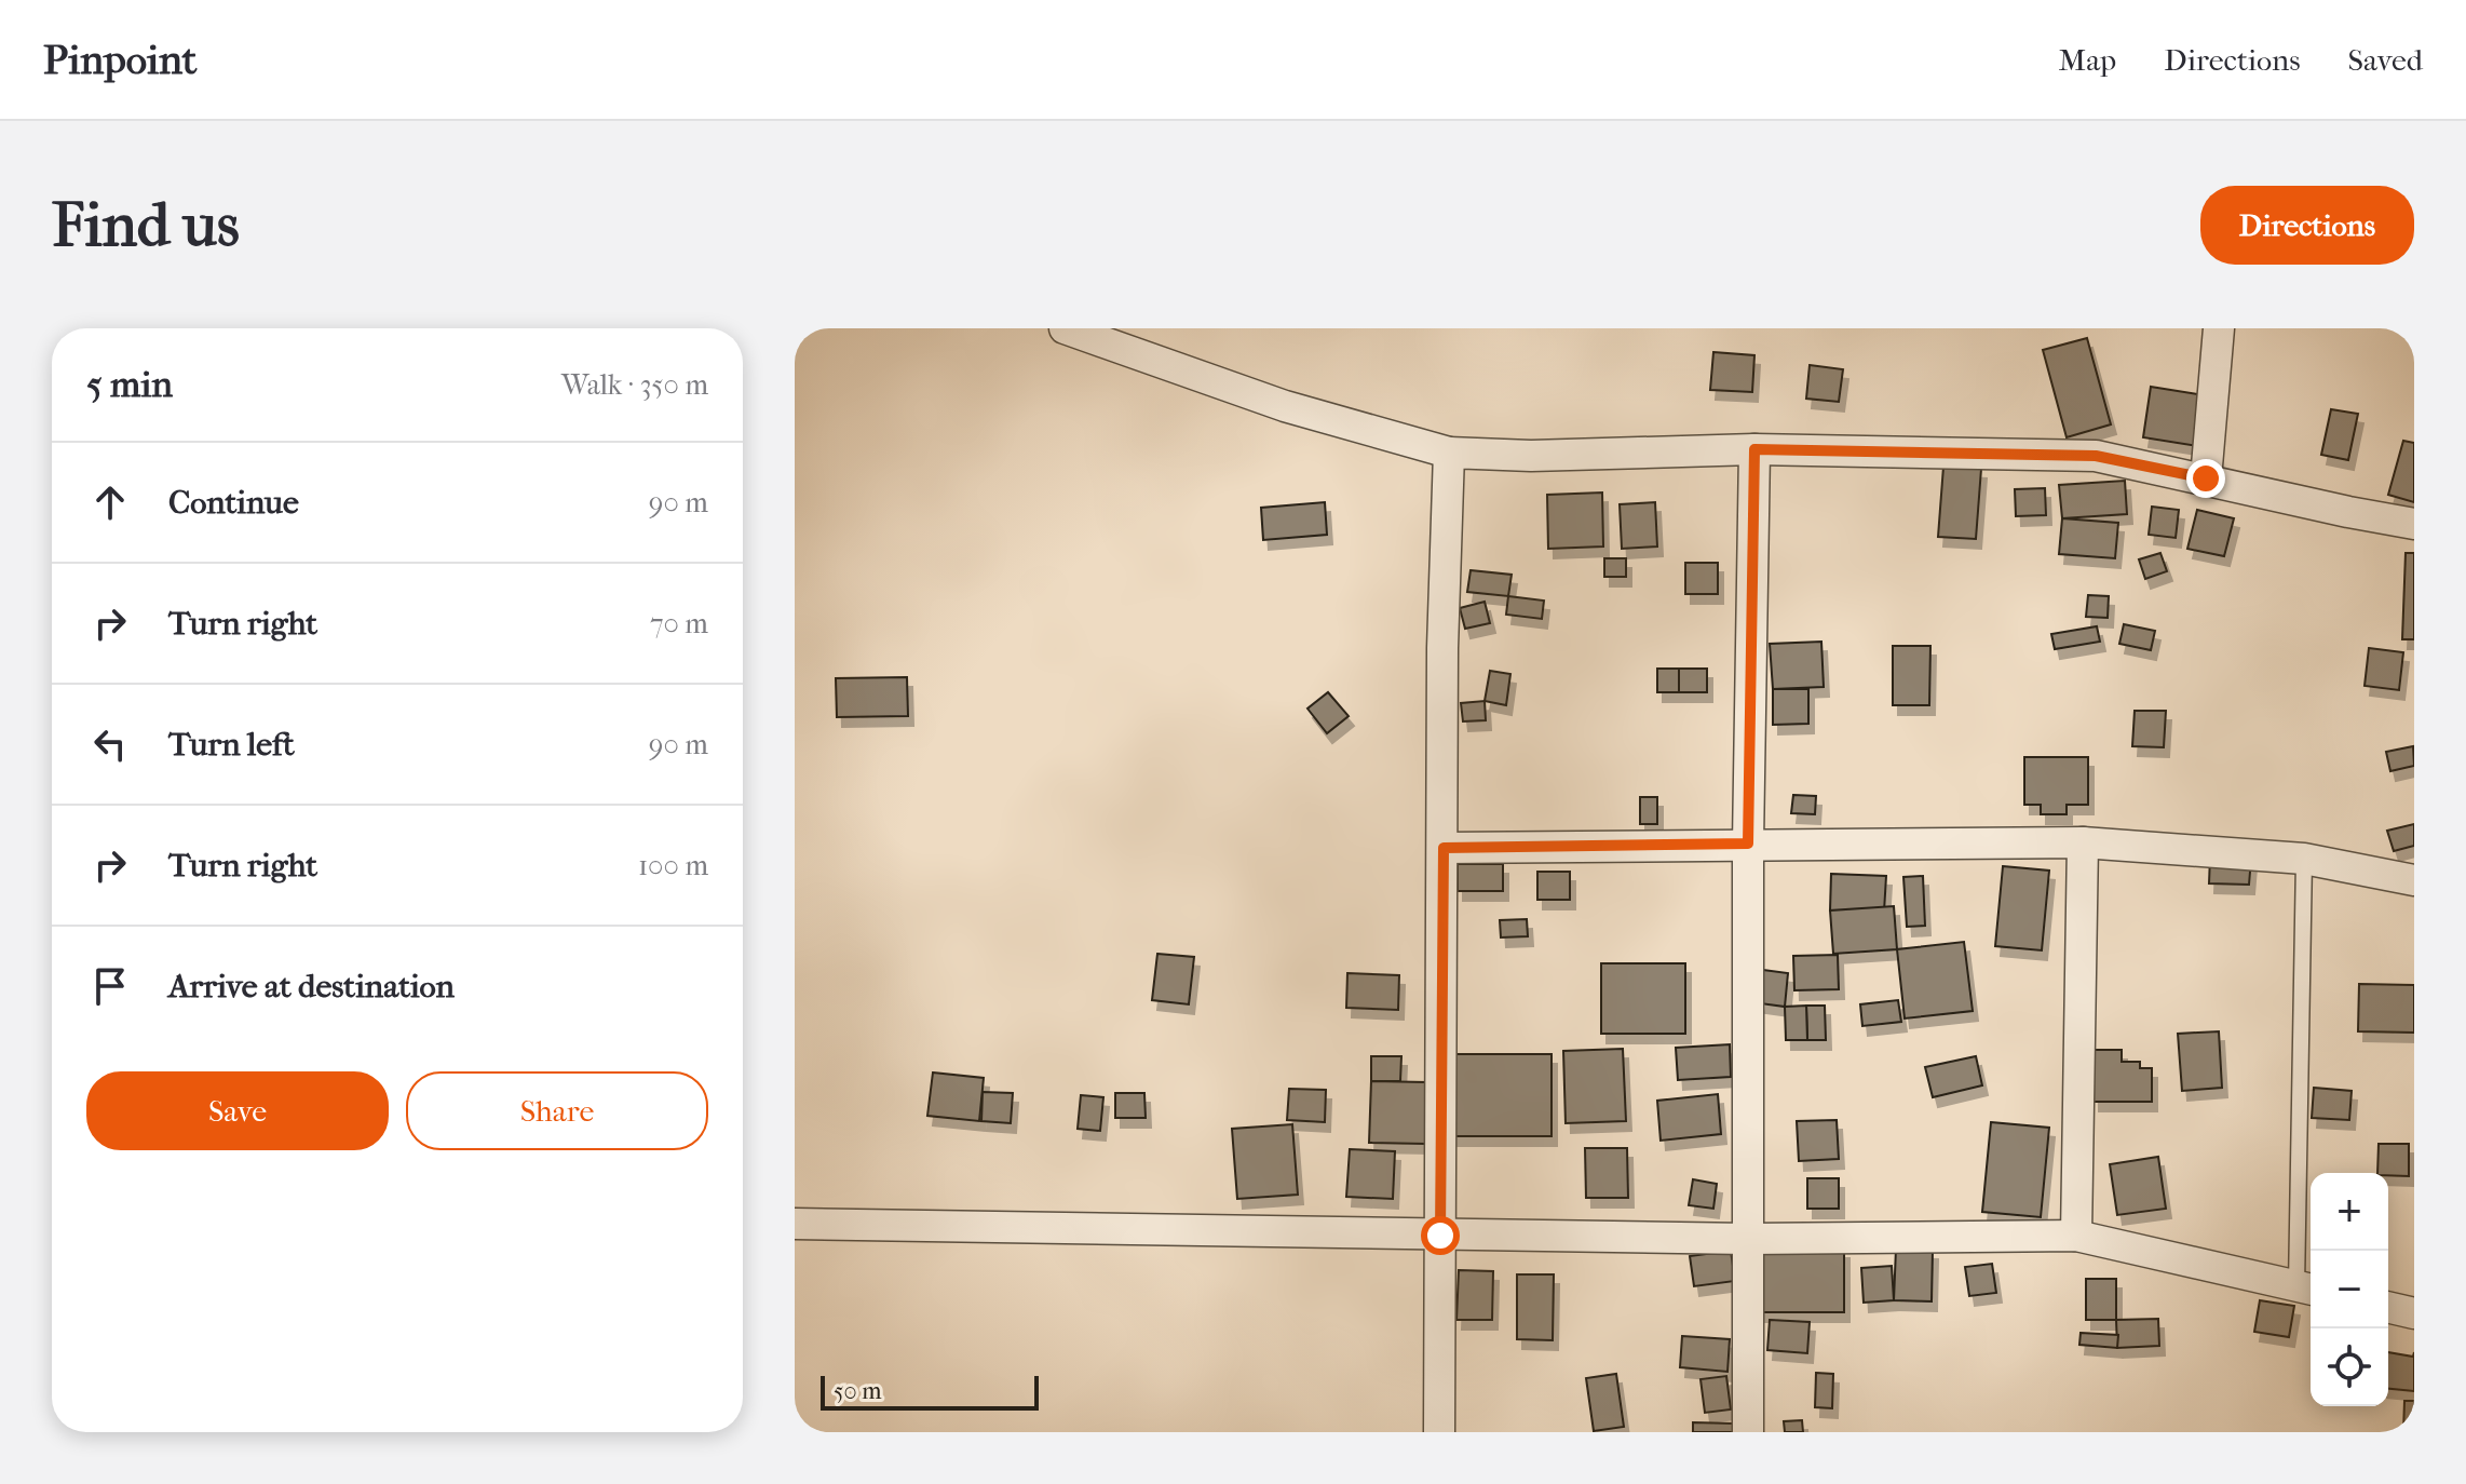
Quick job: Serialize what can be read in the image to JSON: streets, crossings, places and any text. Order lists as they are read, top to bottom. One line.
{"scale_bar":"50 m","page":{"header":"Pinpoint","nav":["Map","Directions","Saved"],"buttons":["Directions",["Save","Share"]],"title":"Find us","heading":["5 min","Walk · 350 m"],"list":[["Continue","90 m"],["Turn right","70 m"],["Turn left","90 m"],["Turn right","100 m"],"Arrive at destination"],"map_buttons":["+","−"],"scale":"50 m"}}
